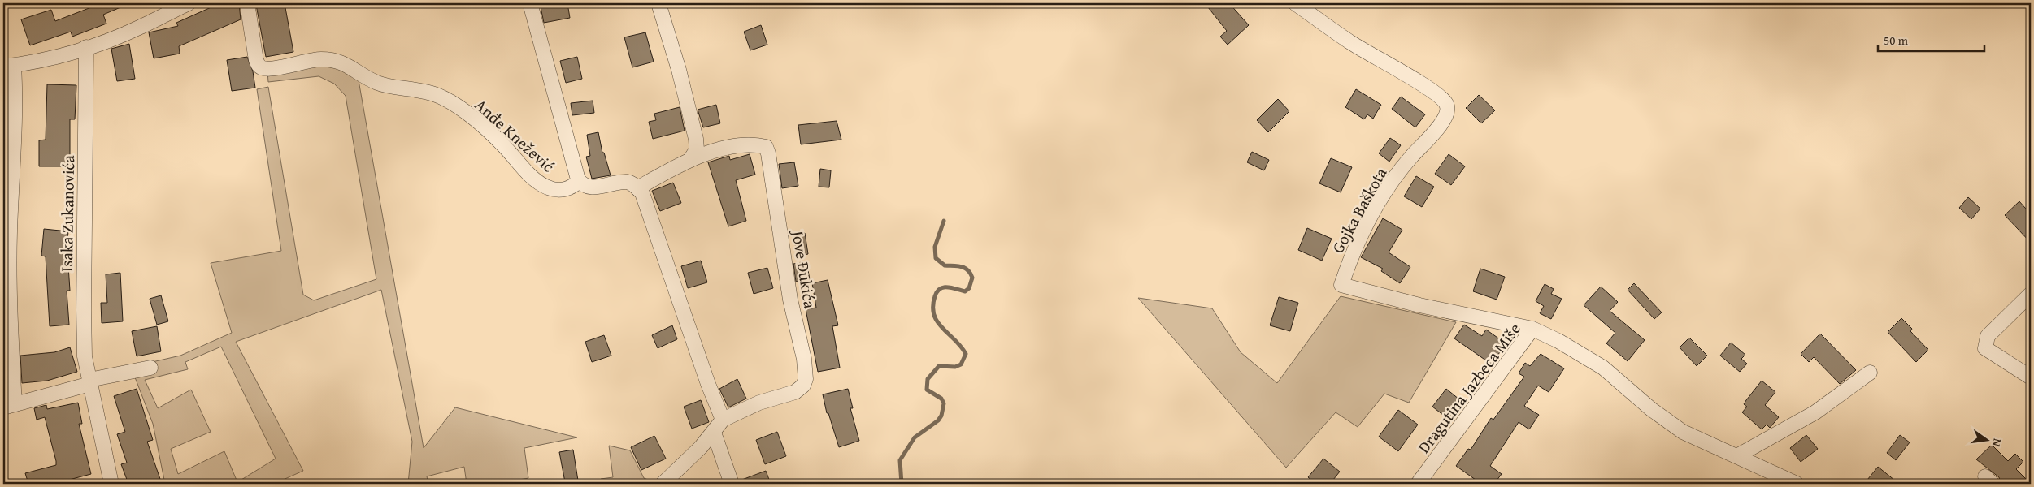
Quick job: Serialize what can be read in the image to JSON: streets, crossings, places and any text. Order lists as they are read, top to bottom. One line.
{"streets":{"street":["Anđe Knežević","Gojka Baškota","Isaka Zukanovića","Jove Đukića","Dragutina Jazbeca Miše"]},"crossings":[["Gojka Baškota","Dragutina Jazbeca Miše"]],"scale_bar":"50 m","north":"right"}
